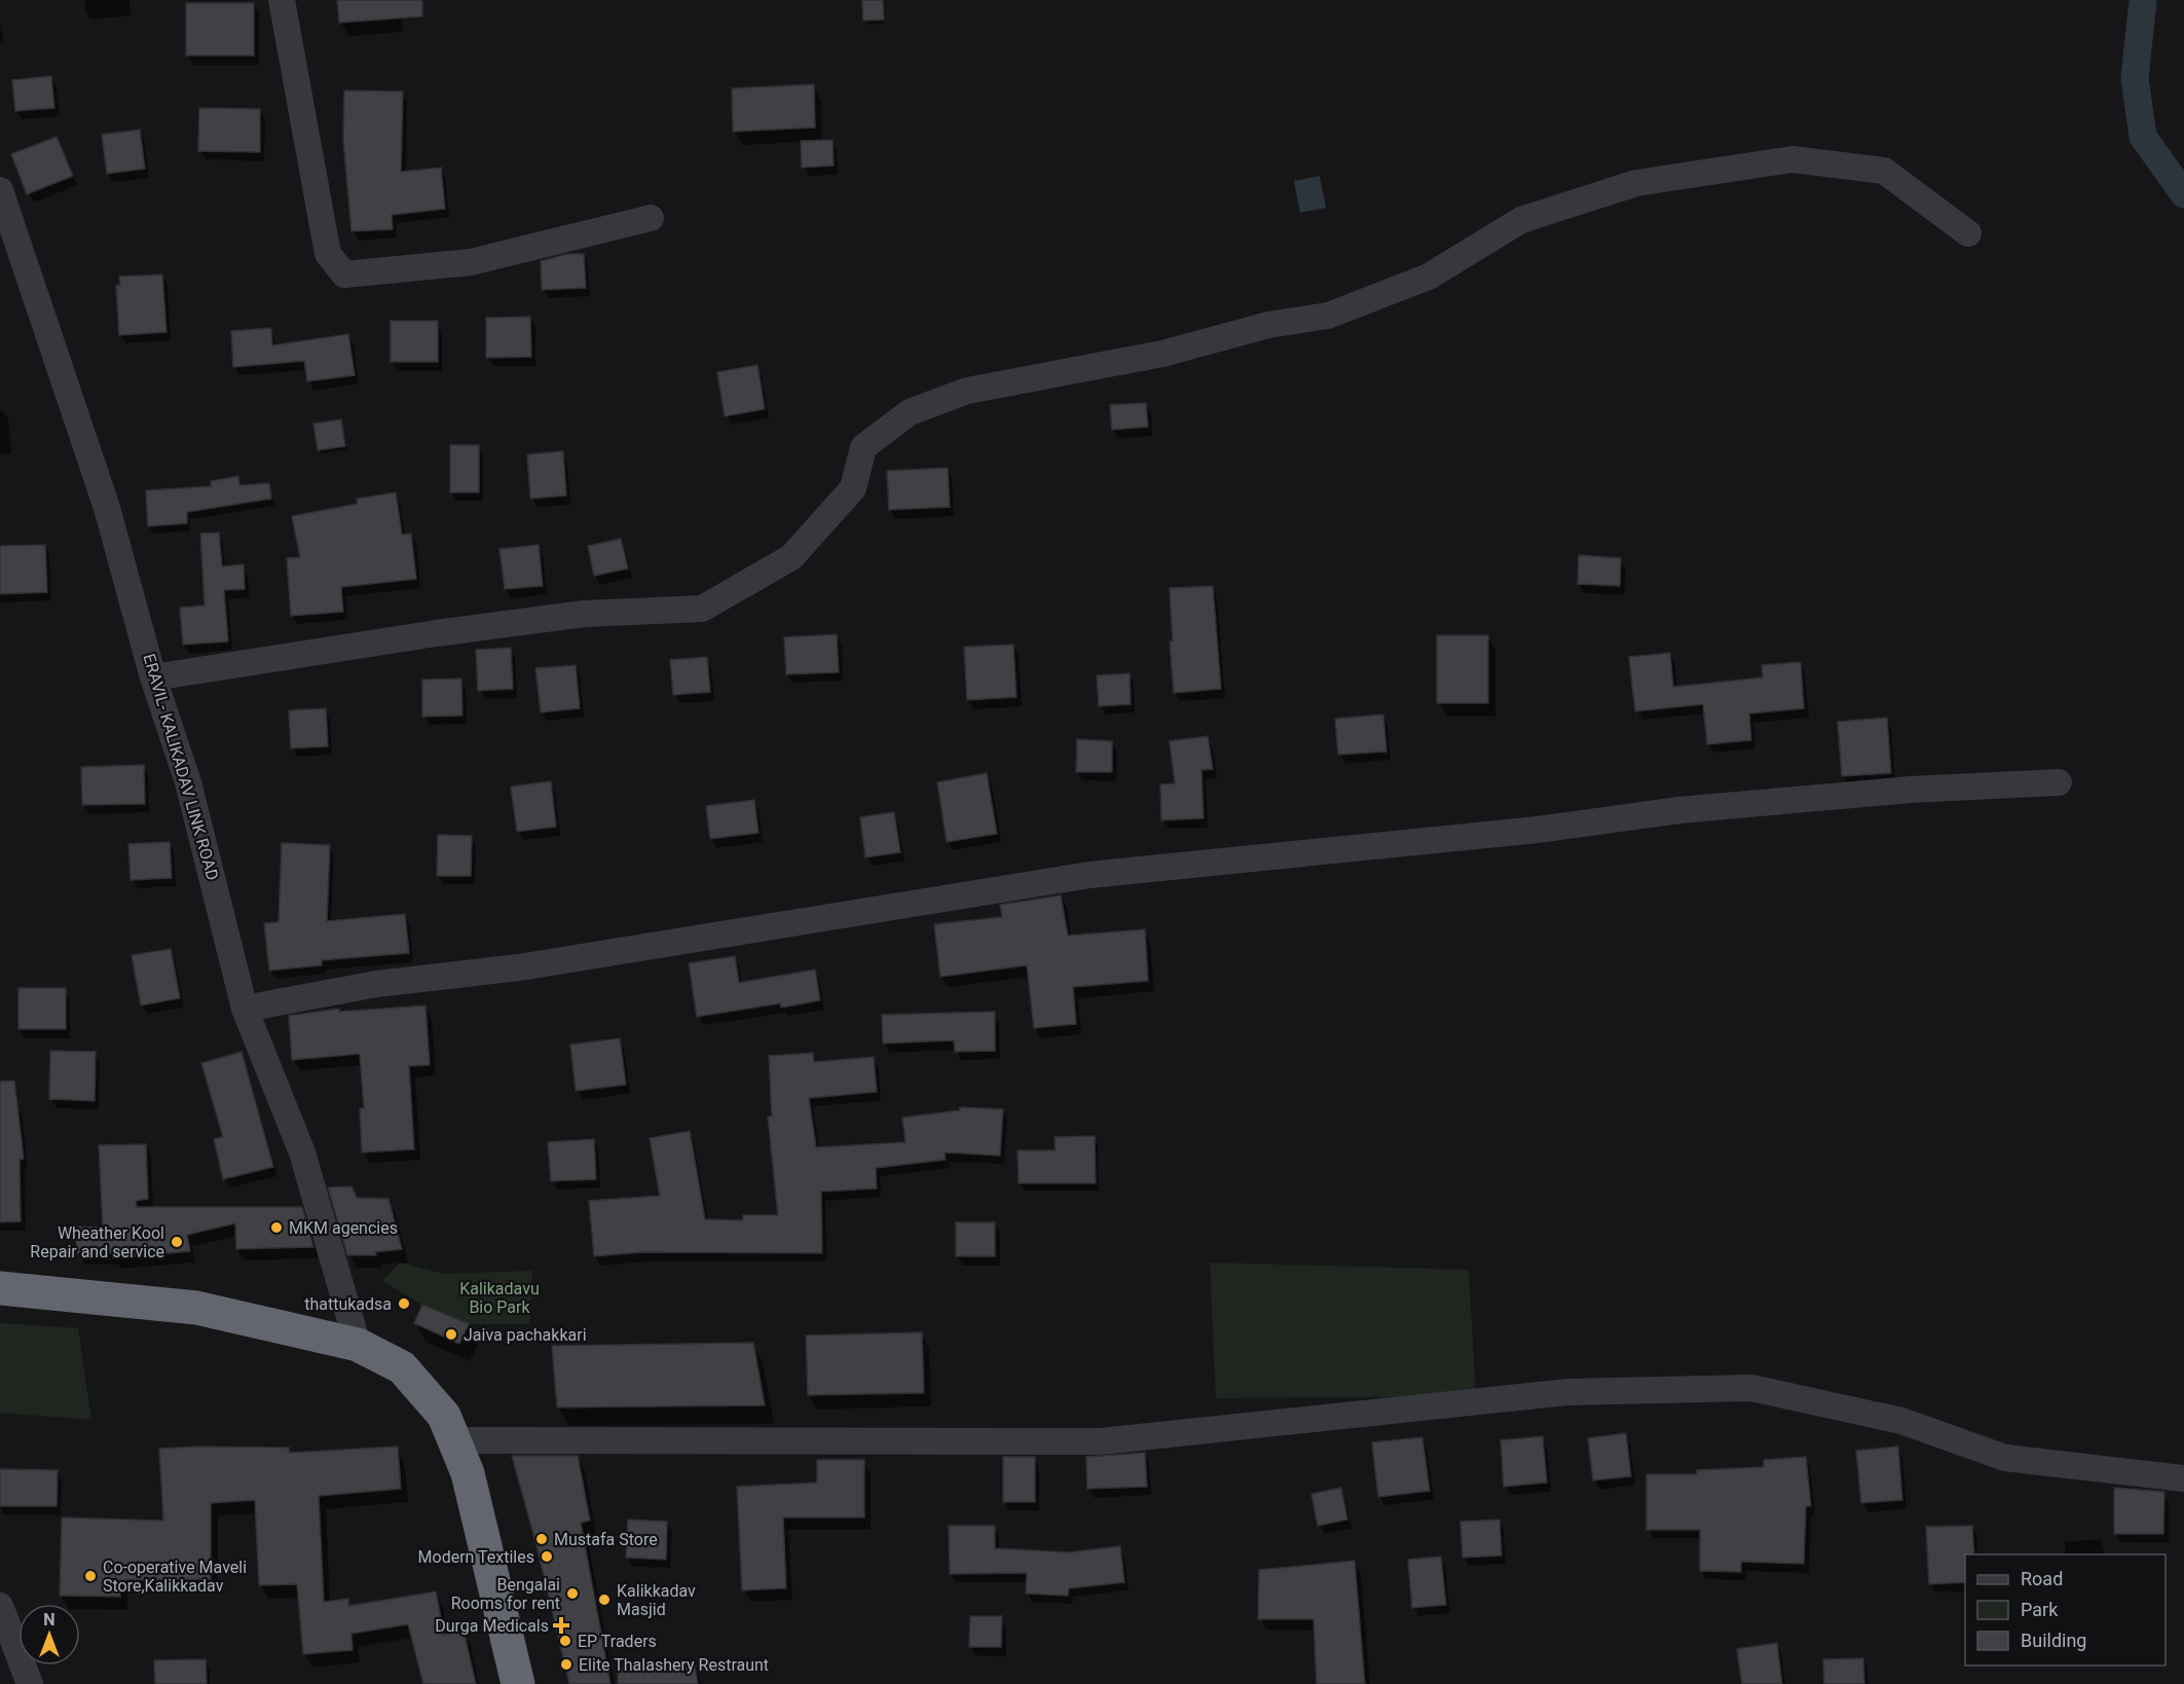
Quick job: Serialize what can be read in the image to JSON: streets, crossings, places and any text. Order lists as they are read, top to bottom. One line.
{"streets":{"street":["ERAVIL- KALIKADAV LINK ROAD"]},"parks":["Kalikadavu Bio Park"],"places":{"other":["MKM agencies","Wheather Kool Repair and service","thattukadsa","Jaiva pachakkari","Mustafa Store","Modern Textiles","Co-operative Maveli Store,Kalikkadav","Bengalai Rooms for rent","Kalikkadav Masjid","EP Traders","Elite Thalashery Restraunt"],"health":["Durga Medicals"]},"legend":["Road","Park","Building"],"north":"top"}
